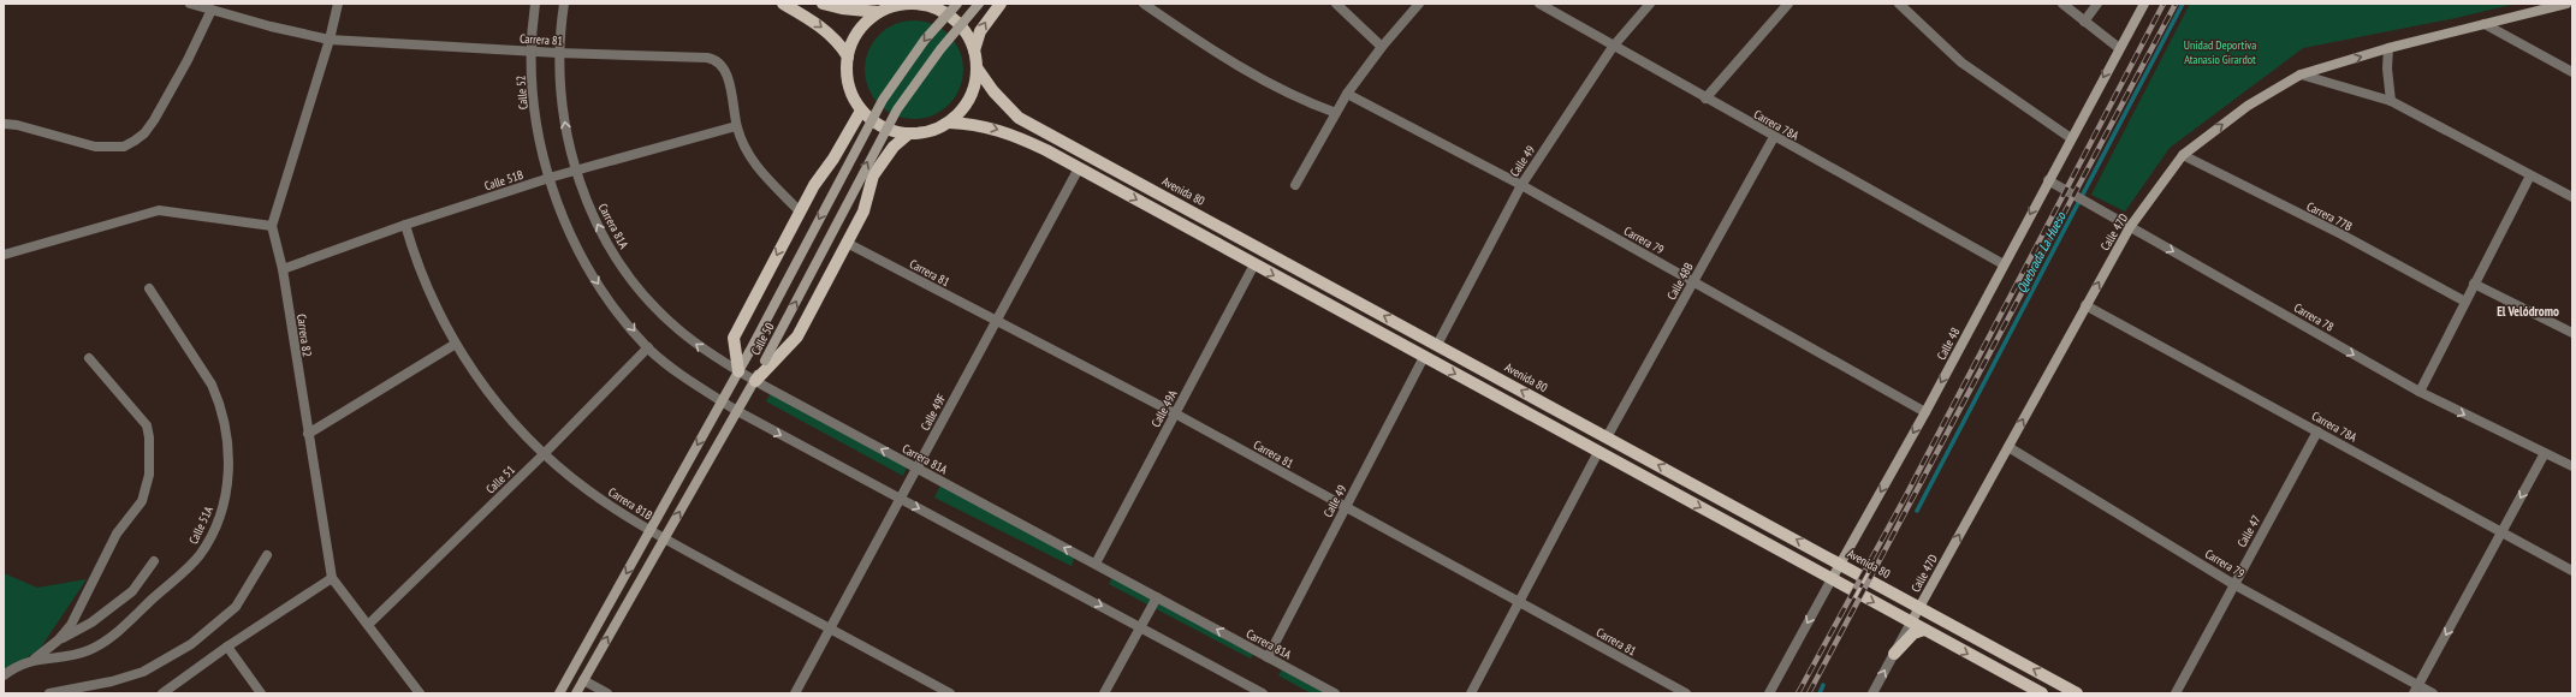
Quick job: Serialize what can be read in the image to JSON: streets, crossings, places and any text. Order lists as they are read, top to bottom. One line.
{"streets":{"main road":["Avenida 80","Calle 47D","Calle 50","Calle 48"],"street":["Carrera 81","Calle 52","Carrera 78A","Calle 49","Calle 51B","Carrera 77B","Carrera 81A","Carrera 79","Calle 48B","Carrera 78","Carrera 82","Calle 49A","Calle 49F","Calle 51","Carrera 81B","Calle 51A","Calle 47"]},"crossings":[["Carrera 81","Calle 52"],["Carrera 81","Calle 49"],["Carrera 81","Calle 51B"],["Carrera 81","Calle 49A"],["Carrera 81","Calle 49F"],["Calle 52","Calle 51B"],["Carrera 78A","Calle 49"],["Carrera 78A","Calle 47D"],["Carrera 78A","Calle 48B"],["Carrera 78A","Calle 48"],["Carrera 78A","Calle 47"],["Calle 49","Avenida 80"],["Calle 49","Carrera 81A"],["Calle 49","Carrera 79"],["Calle 51B","Carrera 81A"],["Calle 51B","Carrera 82"],["Calle 51B","Carrera 81B"],["Avenida 80","Calle 47D"],["Avenida 80","Calle 48B"],["Avenida 80","Calle 48"],["Carrera 77B","Calle 47D"],["Carrera 81A","Calle 50"],["Carrera 81A","Calle 49A"],["Carrera 81A","Calle 49F"],["Calle 47D","Carrera 79"],["Calle 47D","Carrera 78"],["Carrera 79","Calle 48B"],["Carrera 79","Calle 48"],["Carrera 79","Calle 47"],["Carrera 78","Calle 48"],["Carrera 82","Calle 51"],["Calle 50","Carrera 81B"],["Calle 49F","Carrera 81B"],["Calle 51","Carrera 81B"]],"one_way":["Calle 47D","Carrera 78","Calle 48"],"districts":["El Velódromo"],"water":["Quebrada La Hueso"],"parks":["Unidad Deportiva Atanasio Girardot"]}
